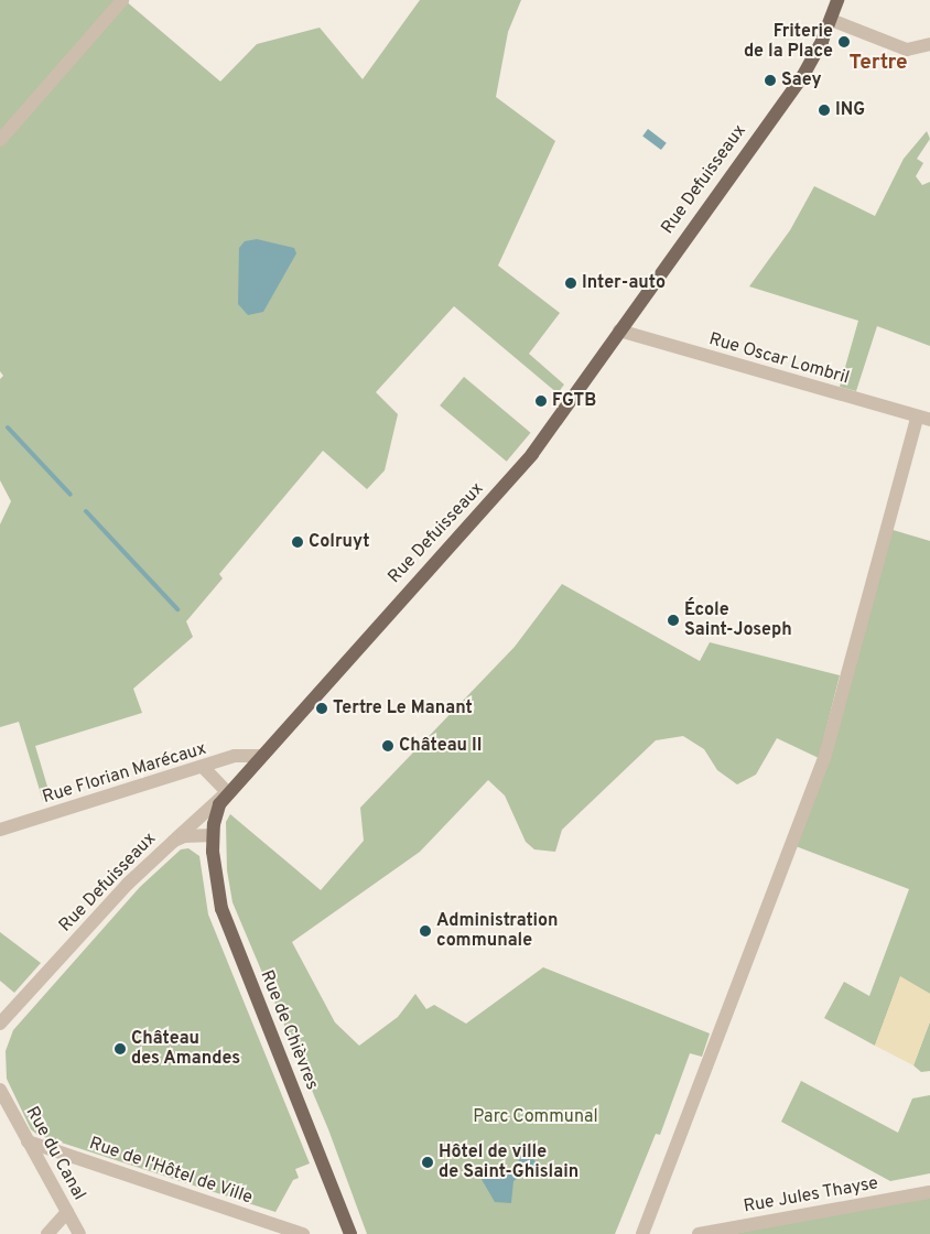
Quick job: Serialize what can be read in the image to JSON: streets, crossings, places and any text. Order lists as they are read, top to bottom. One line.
{"streets":{"main road":["Rue Defuisseaux","Rue de Chièvres"],"street":["Rue Oscar Lombril","Rue Florian Marécaux","Rue du Canal","Rue de l'Hôtel de Ville","Rue Jules Thayse"]},"crossings":[["Rue Defuisseaux","Rue Oscar Lombril"],["Rue Defuisseaux","Rue Florian Marécaux"],["Rue Defuisseaux","Rue de Chièvres"],["Rue du Canal","Rue de l'Hôtel de Ville"]],"districts":["Tertre"],"parks":["Parc Communal"],"places":["Friterie de la Place","Saey","ING","Inter-auto","FGTB","Colruyt","École Saint-Joseph","Tertre Le Manant","Château II","Administration communale","Château des Amandes","Hôtel de ville de Saint-Ghislain"]}
